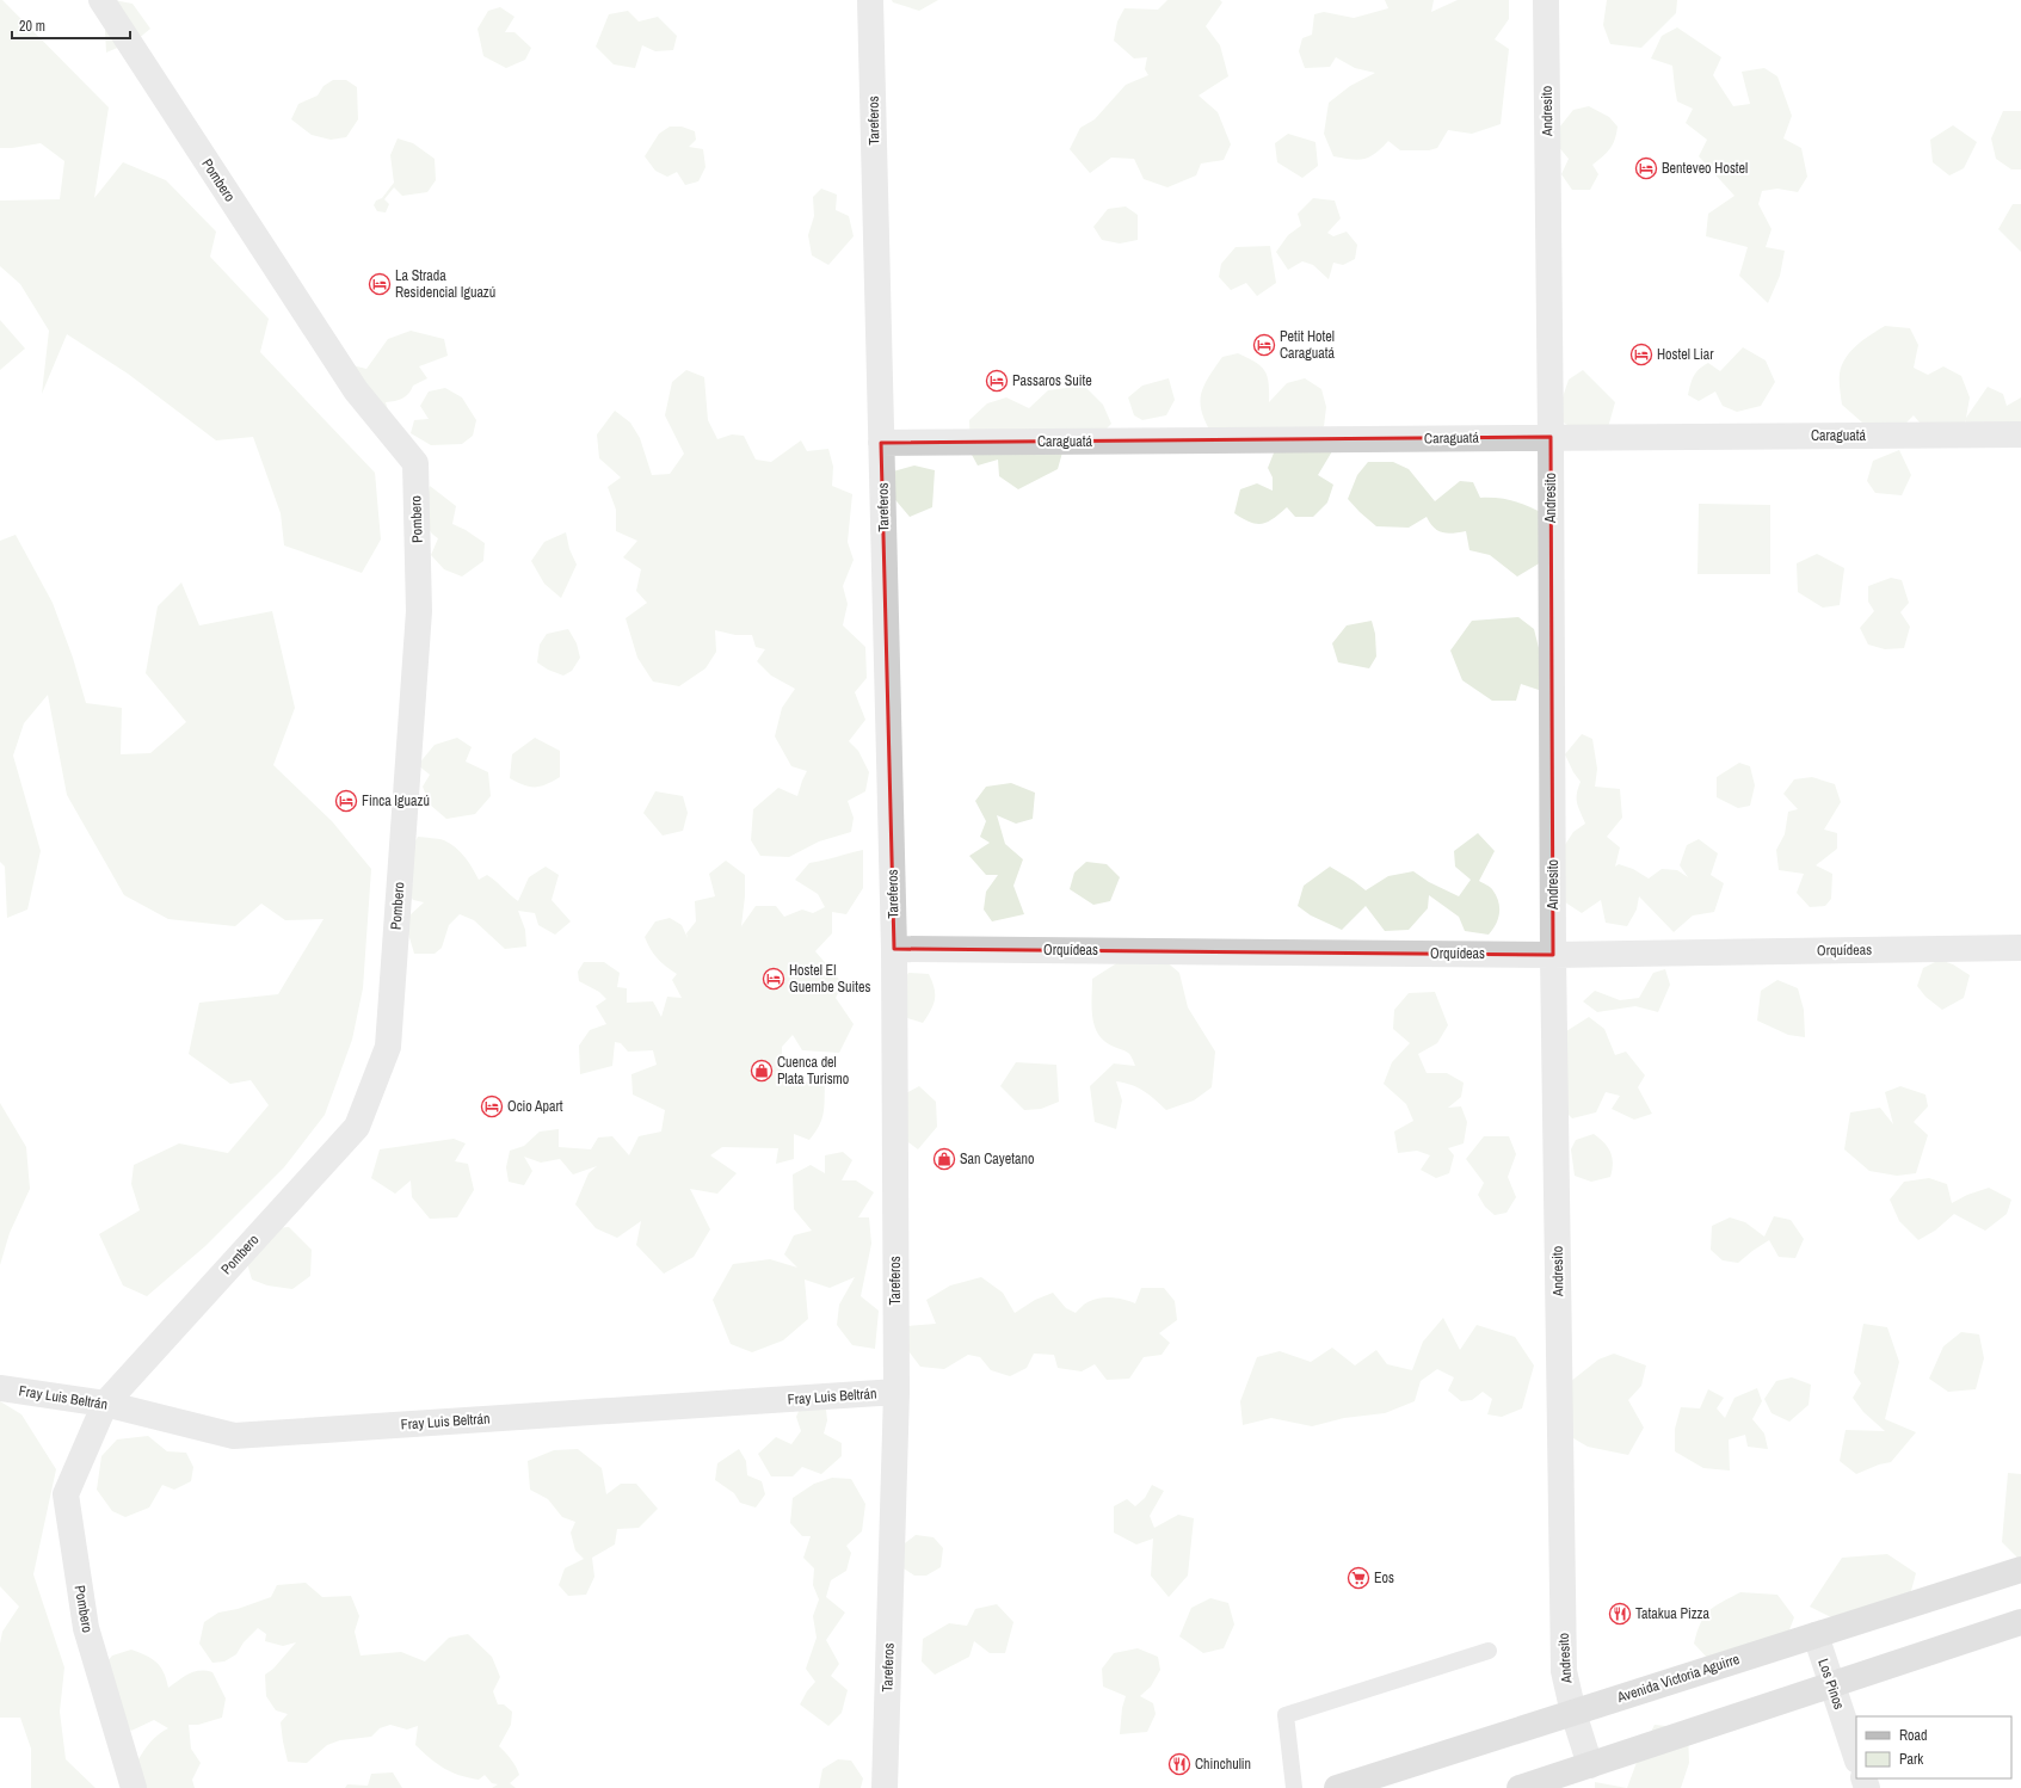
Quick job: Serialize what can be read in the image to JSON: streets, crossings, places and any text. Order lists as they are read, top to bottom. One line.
{"streets":{"main road":["Avenida Victoria Aguirre"],"street":["Andresito","Tareferos","Pombero","Caraguatá","Orquídeas","Fray Luis Beltrán","Los Pinos"]},"crossings":[["Andresito","Caraguatá"],["Andresito","Orquídeas"],["Andresito","Avenida Victoria Aguirre"],["Tareferos","Caraguatá"],["Tareferos","Orquídeas"],["Tareferos","Fray Luis Beltrán"],["Pombero","Fray Luis Beltrán"],["Avenida Victoria Aguirre","Los Pinos"]],"places":{"hotel":["Benteveo Hostel","La Strada Residencial Iguazú","Petit Hotel Caraguatá","Hostel Liar","Passaros Suite","Finca Iguazú","Hostel El Guembe Suites","Ocio Apart"],"shop":["Cuenca del Plata Turismo","San Cayetano"],"supermarket":["Eos"],"restaurant":["Tatakua Pizza","Chinchulin"]},"legend":["Road","Park"],"scale_bar":"20 m"}
